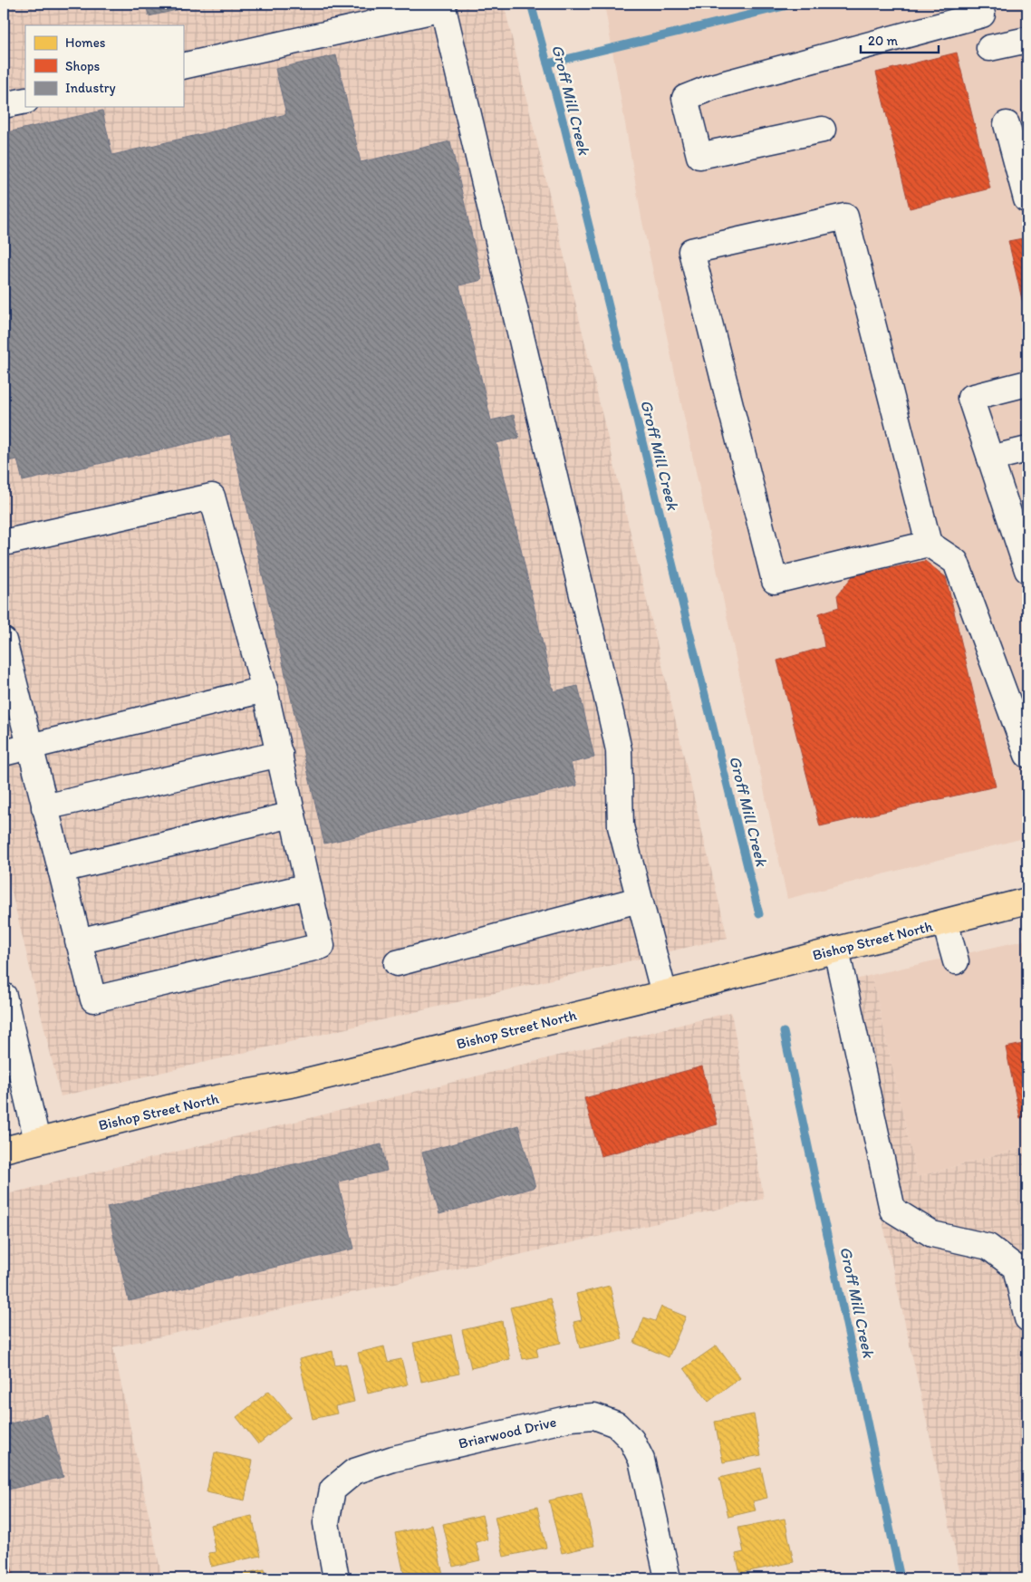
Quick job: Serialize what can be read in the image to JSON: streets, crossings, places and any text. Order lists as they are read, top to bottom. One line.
{"streets":{"main road":["Bishop Street North"],"street":["Briarwood Drive"]},"water":["Groff Mill Creek"],"legend":["Homes","Shops","Industry"],"scale_bar":"20 m"}
